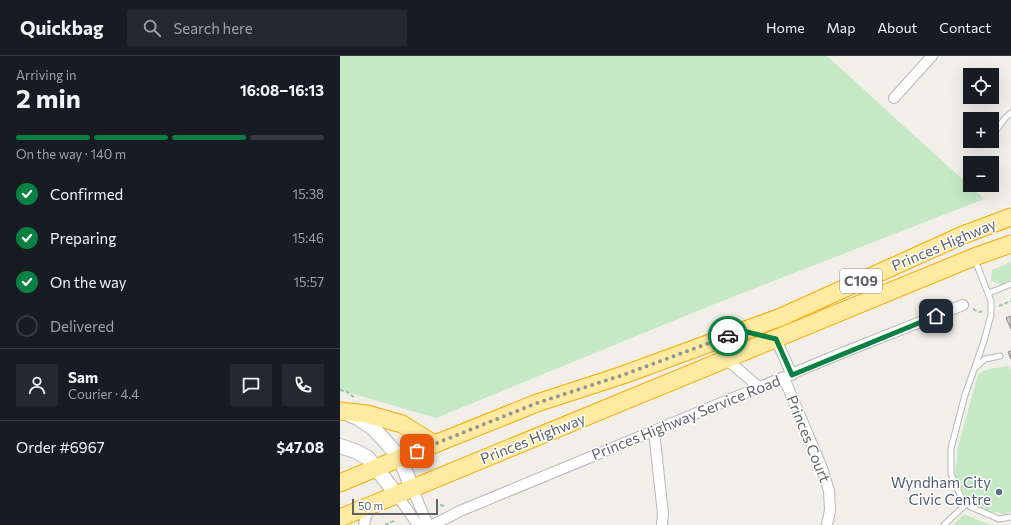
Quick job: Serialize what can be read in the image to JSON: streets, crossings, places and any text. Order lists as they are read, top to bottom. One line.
{"streets":{"highway":["Princes Highway","C109"],"street":["Princes Highway Service Road","Princes Court"]},"crossings":[["Princes Highway Service Road","Princes Court"]],"places":["Wyndham City Civic Centre"],"scale_bar":"50 m","page":{"header":"Quickbag","search":"Search here","nav":["Home","Map","About","Contact"],"heading":["2 min","Arriving in","16:08–16:13"],"panel":["Sam","Courier · 4.4","Order #6967","$47.08"],"map_buttons":["+","−"],"bar":"On the way · 140 m","list":[["Confirmed","15:38"],["Preparing","15:46"],["On the way","15:57"],"Delivered"],"scale":"50 m"}}
